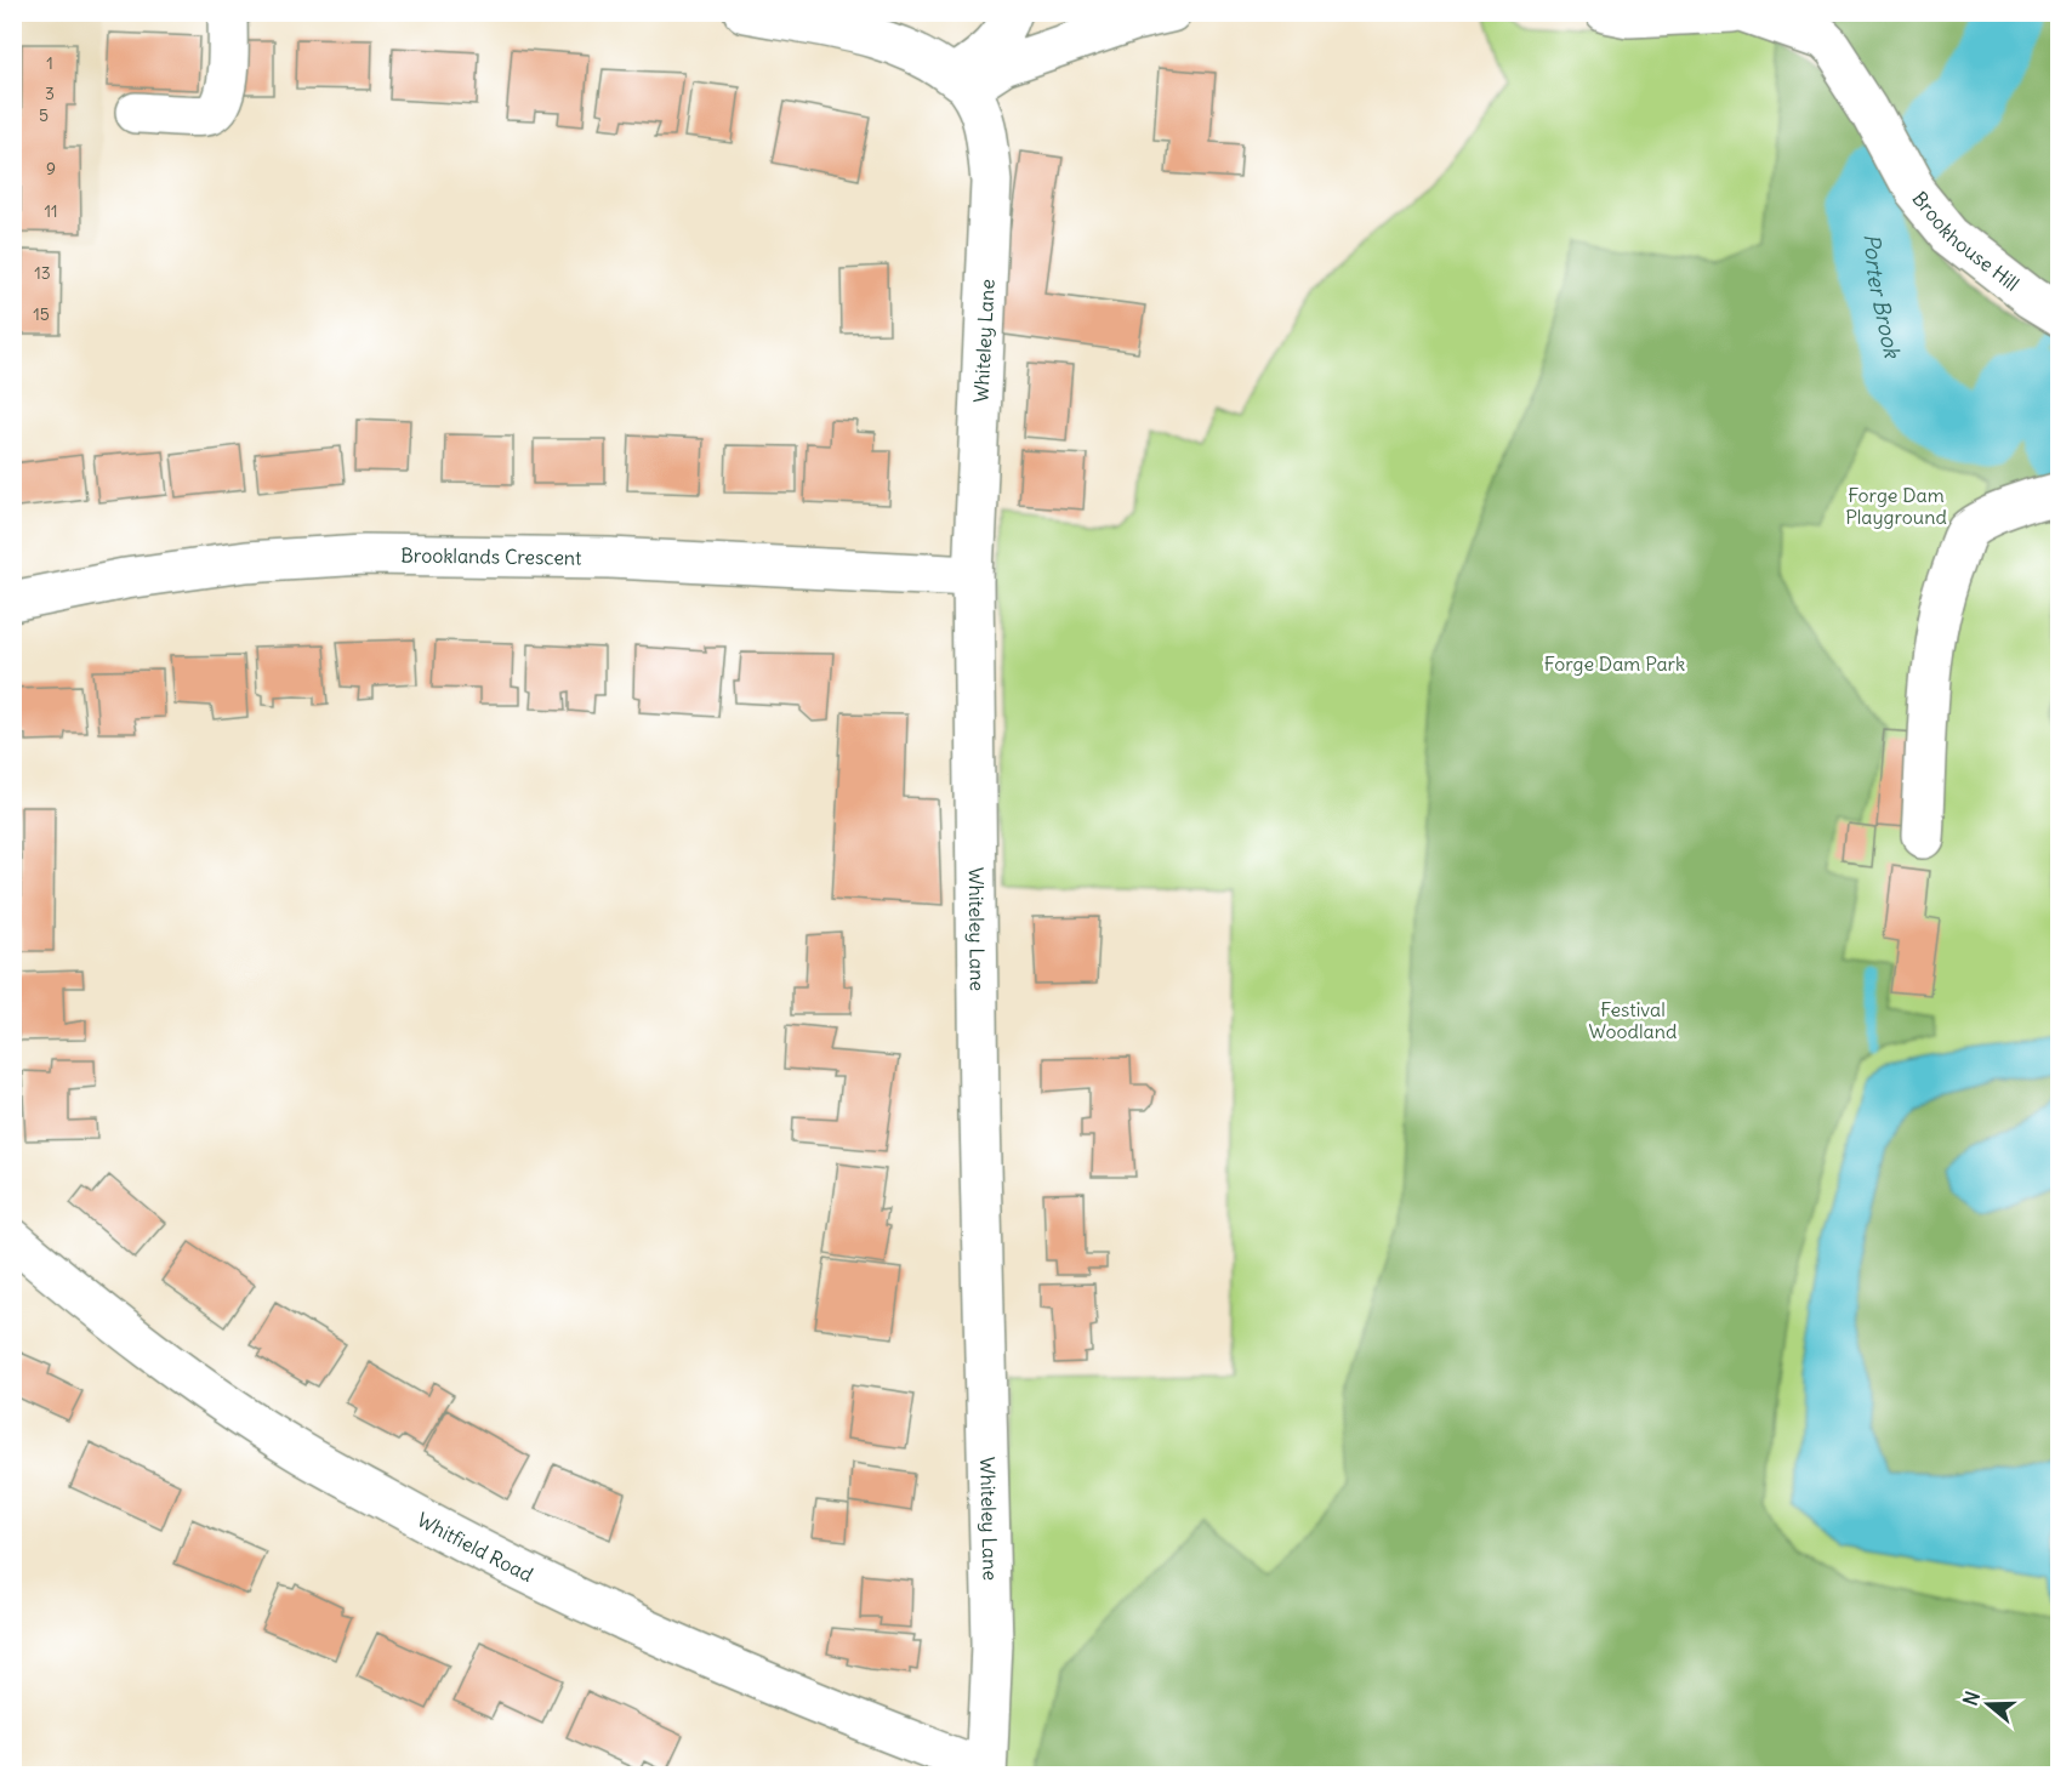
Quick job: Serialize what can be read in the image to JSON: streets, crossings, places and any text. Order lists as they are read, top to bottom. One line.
{"streets":{"street":["Brookhouse Hill","Whiteley Lane","Brooklands Crescent","Whitfield Road"]},"crossings":[["Whiteley Lane","Brooklands Crescent"],["Whiteley Lane","Whitfield Road"]],"water":["Porter Brook"],"parks":["Forge Dam Playground","Forge Dam Park","Festival Woodland"],"house_numbers":["1","3","5","9","11","13","15"],"north":"left"}
